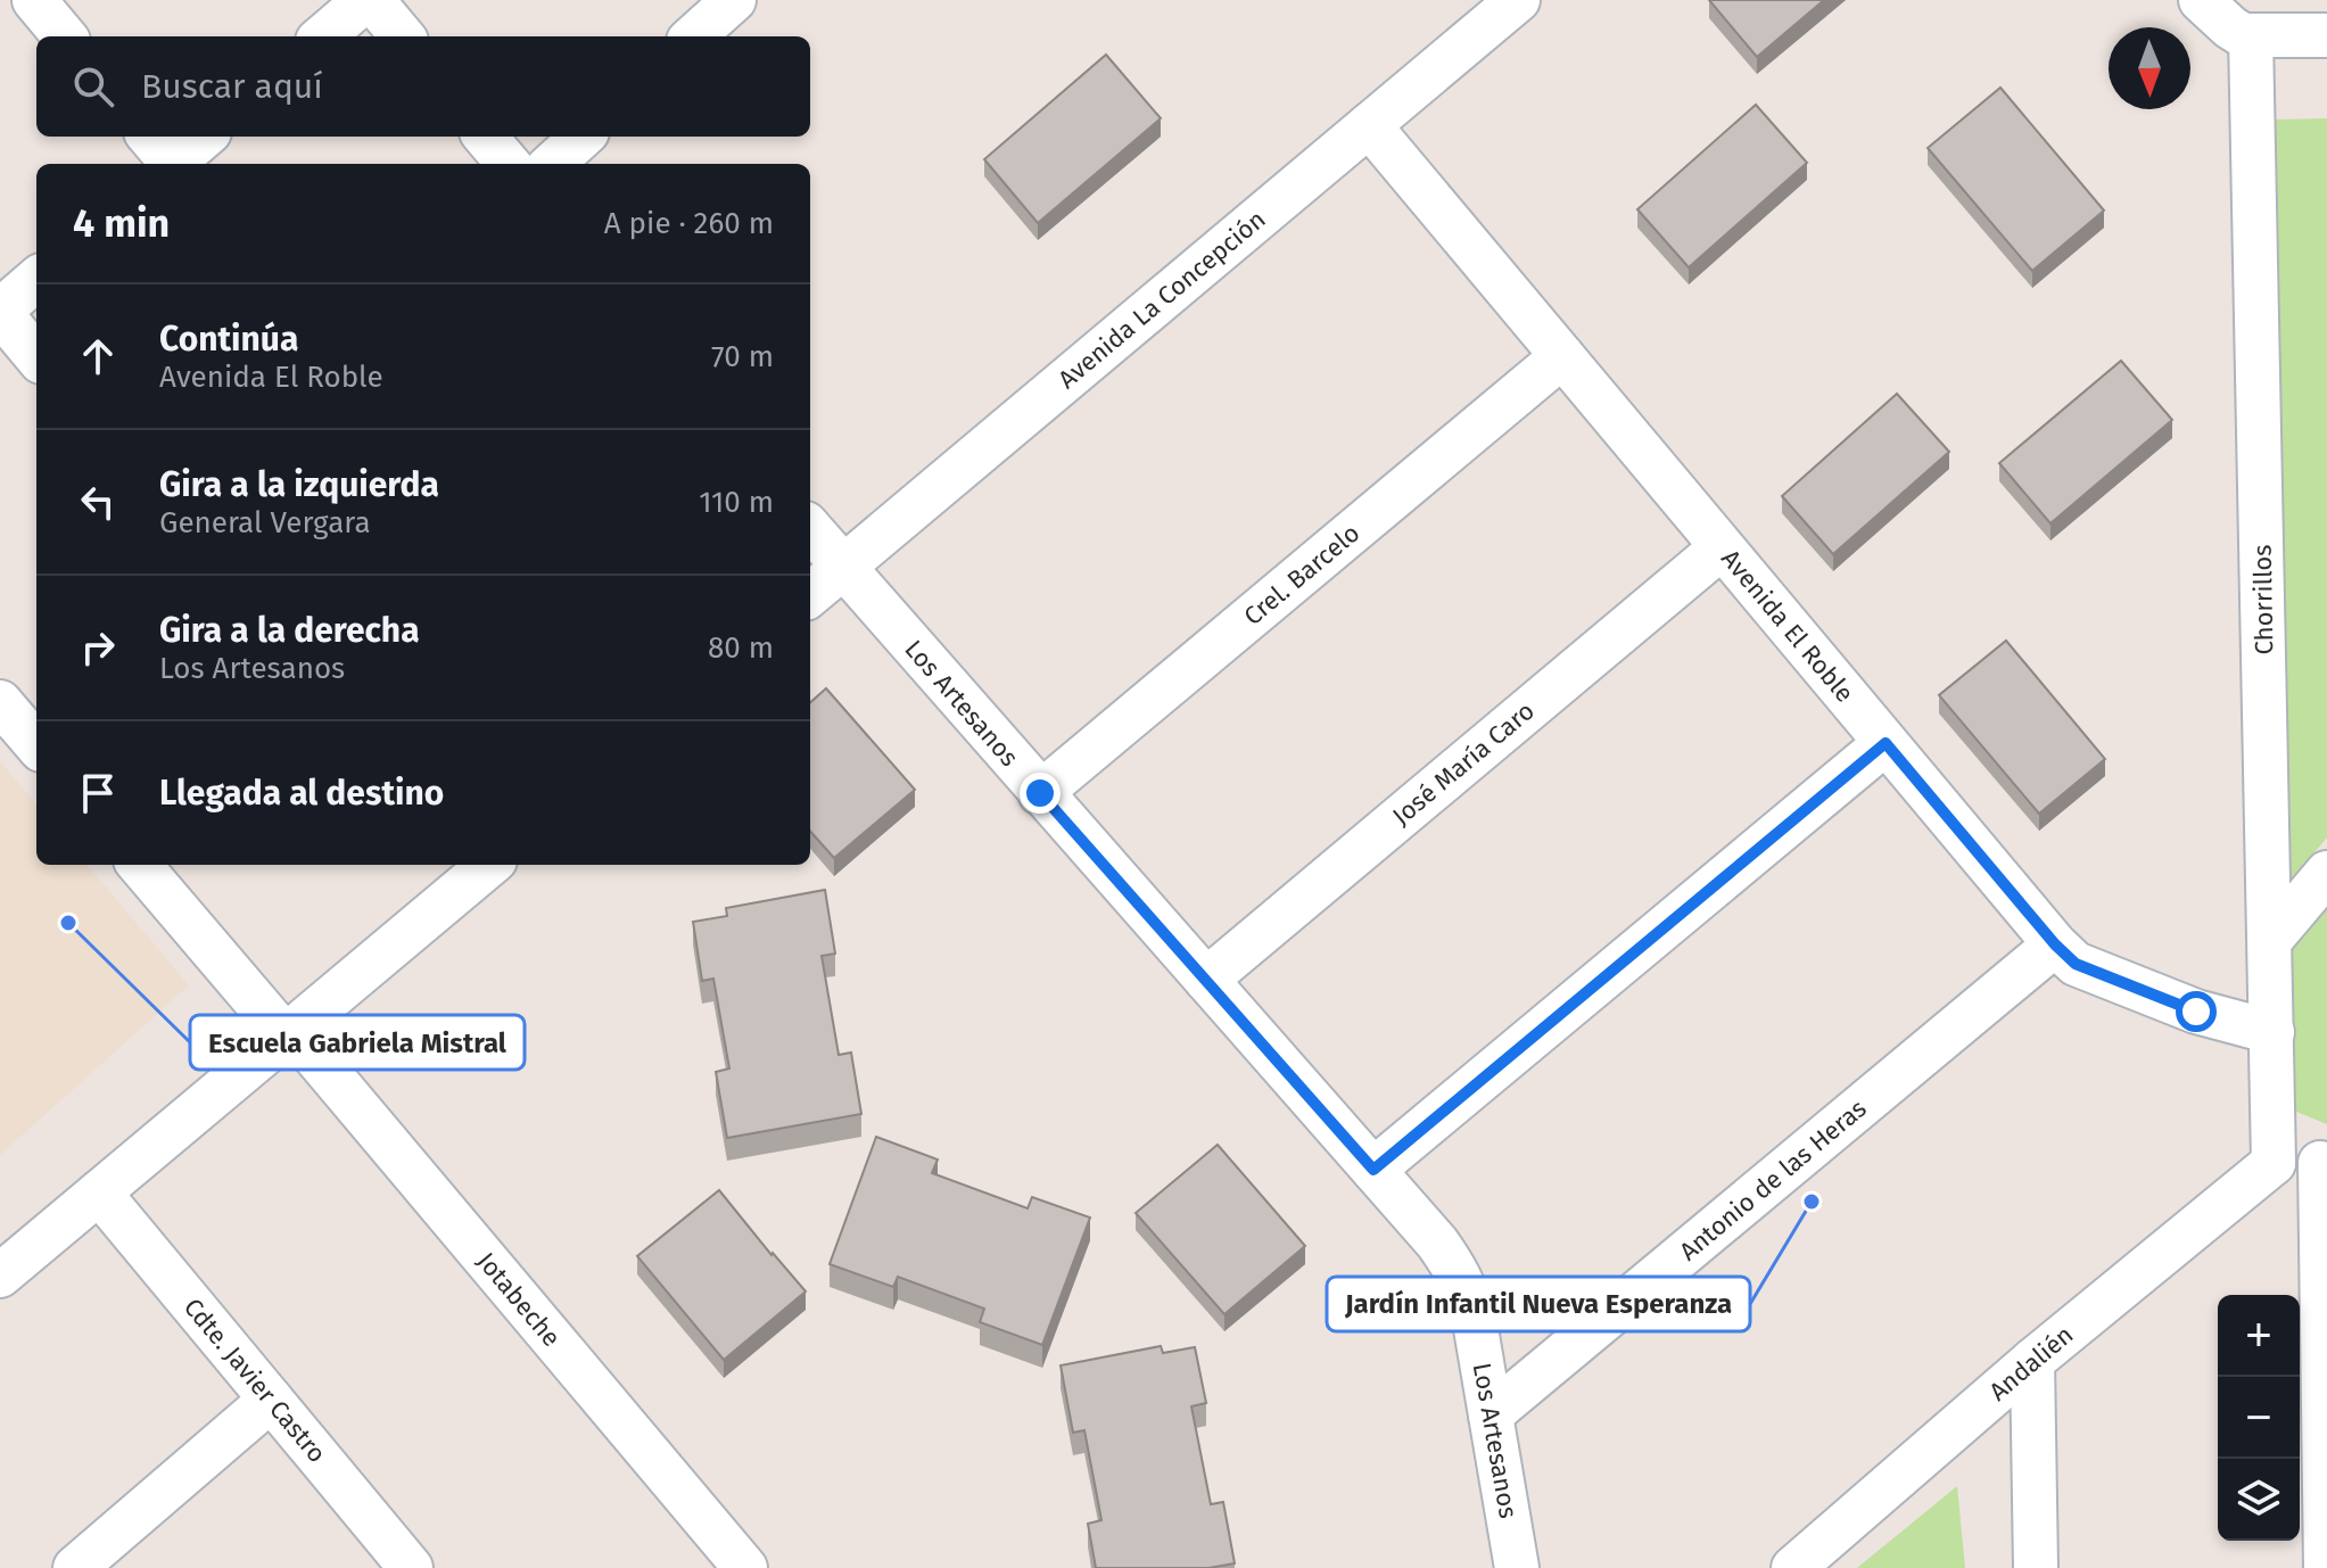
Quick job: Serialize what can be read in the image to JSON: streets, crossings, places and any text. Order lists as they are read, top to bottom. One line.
{"streets":{"street":["Avenida La Concepción","Crel. Barcelo","Chorrillos","Avenida El Roble","Los Artesanos","José María Caro","Antonio de las Heras","Jotabeche","Andalién","Cdte. Javier Castro"]},"crossings":[["Avenida La Concepción","Avenida El Roble"],["Avenida La Concepción","Los Artesanos"],["Crel. Barcelo","Avenida El Roble"],["Crel. Barcelo","Los Artesanos"],["Chorrillos","Avenida El Roble"],["Chorrillos","Andalién"],["Avenida El Roble","José María Caro"],["Avenida El Roble","Antonio de las Heras"],["Los Artesanos","José María Caro"],["Los Artesanos","Antonio de las Heras"]],"places":["Escuela Gabriela Mistral","Jardín Infantil Nueva Esperanza"],"north":"bottom","page":{"search":"Buscar aquí","heading":["4 min","A pie · 260 m"],"list":[["Continúa","Avenida El Roble","70 m"],["Gira a la izquierda","General Vergara","110 m"],["Gira a la derecha","Los Artesanos","80 m"],"Llegada al destino"],"map_buttons":["+","−"]}}
